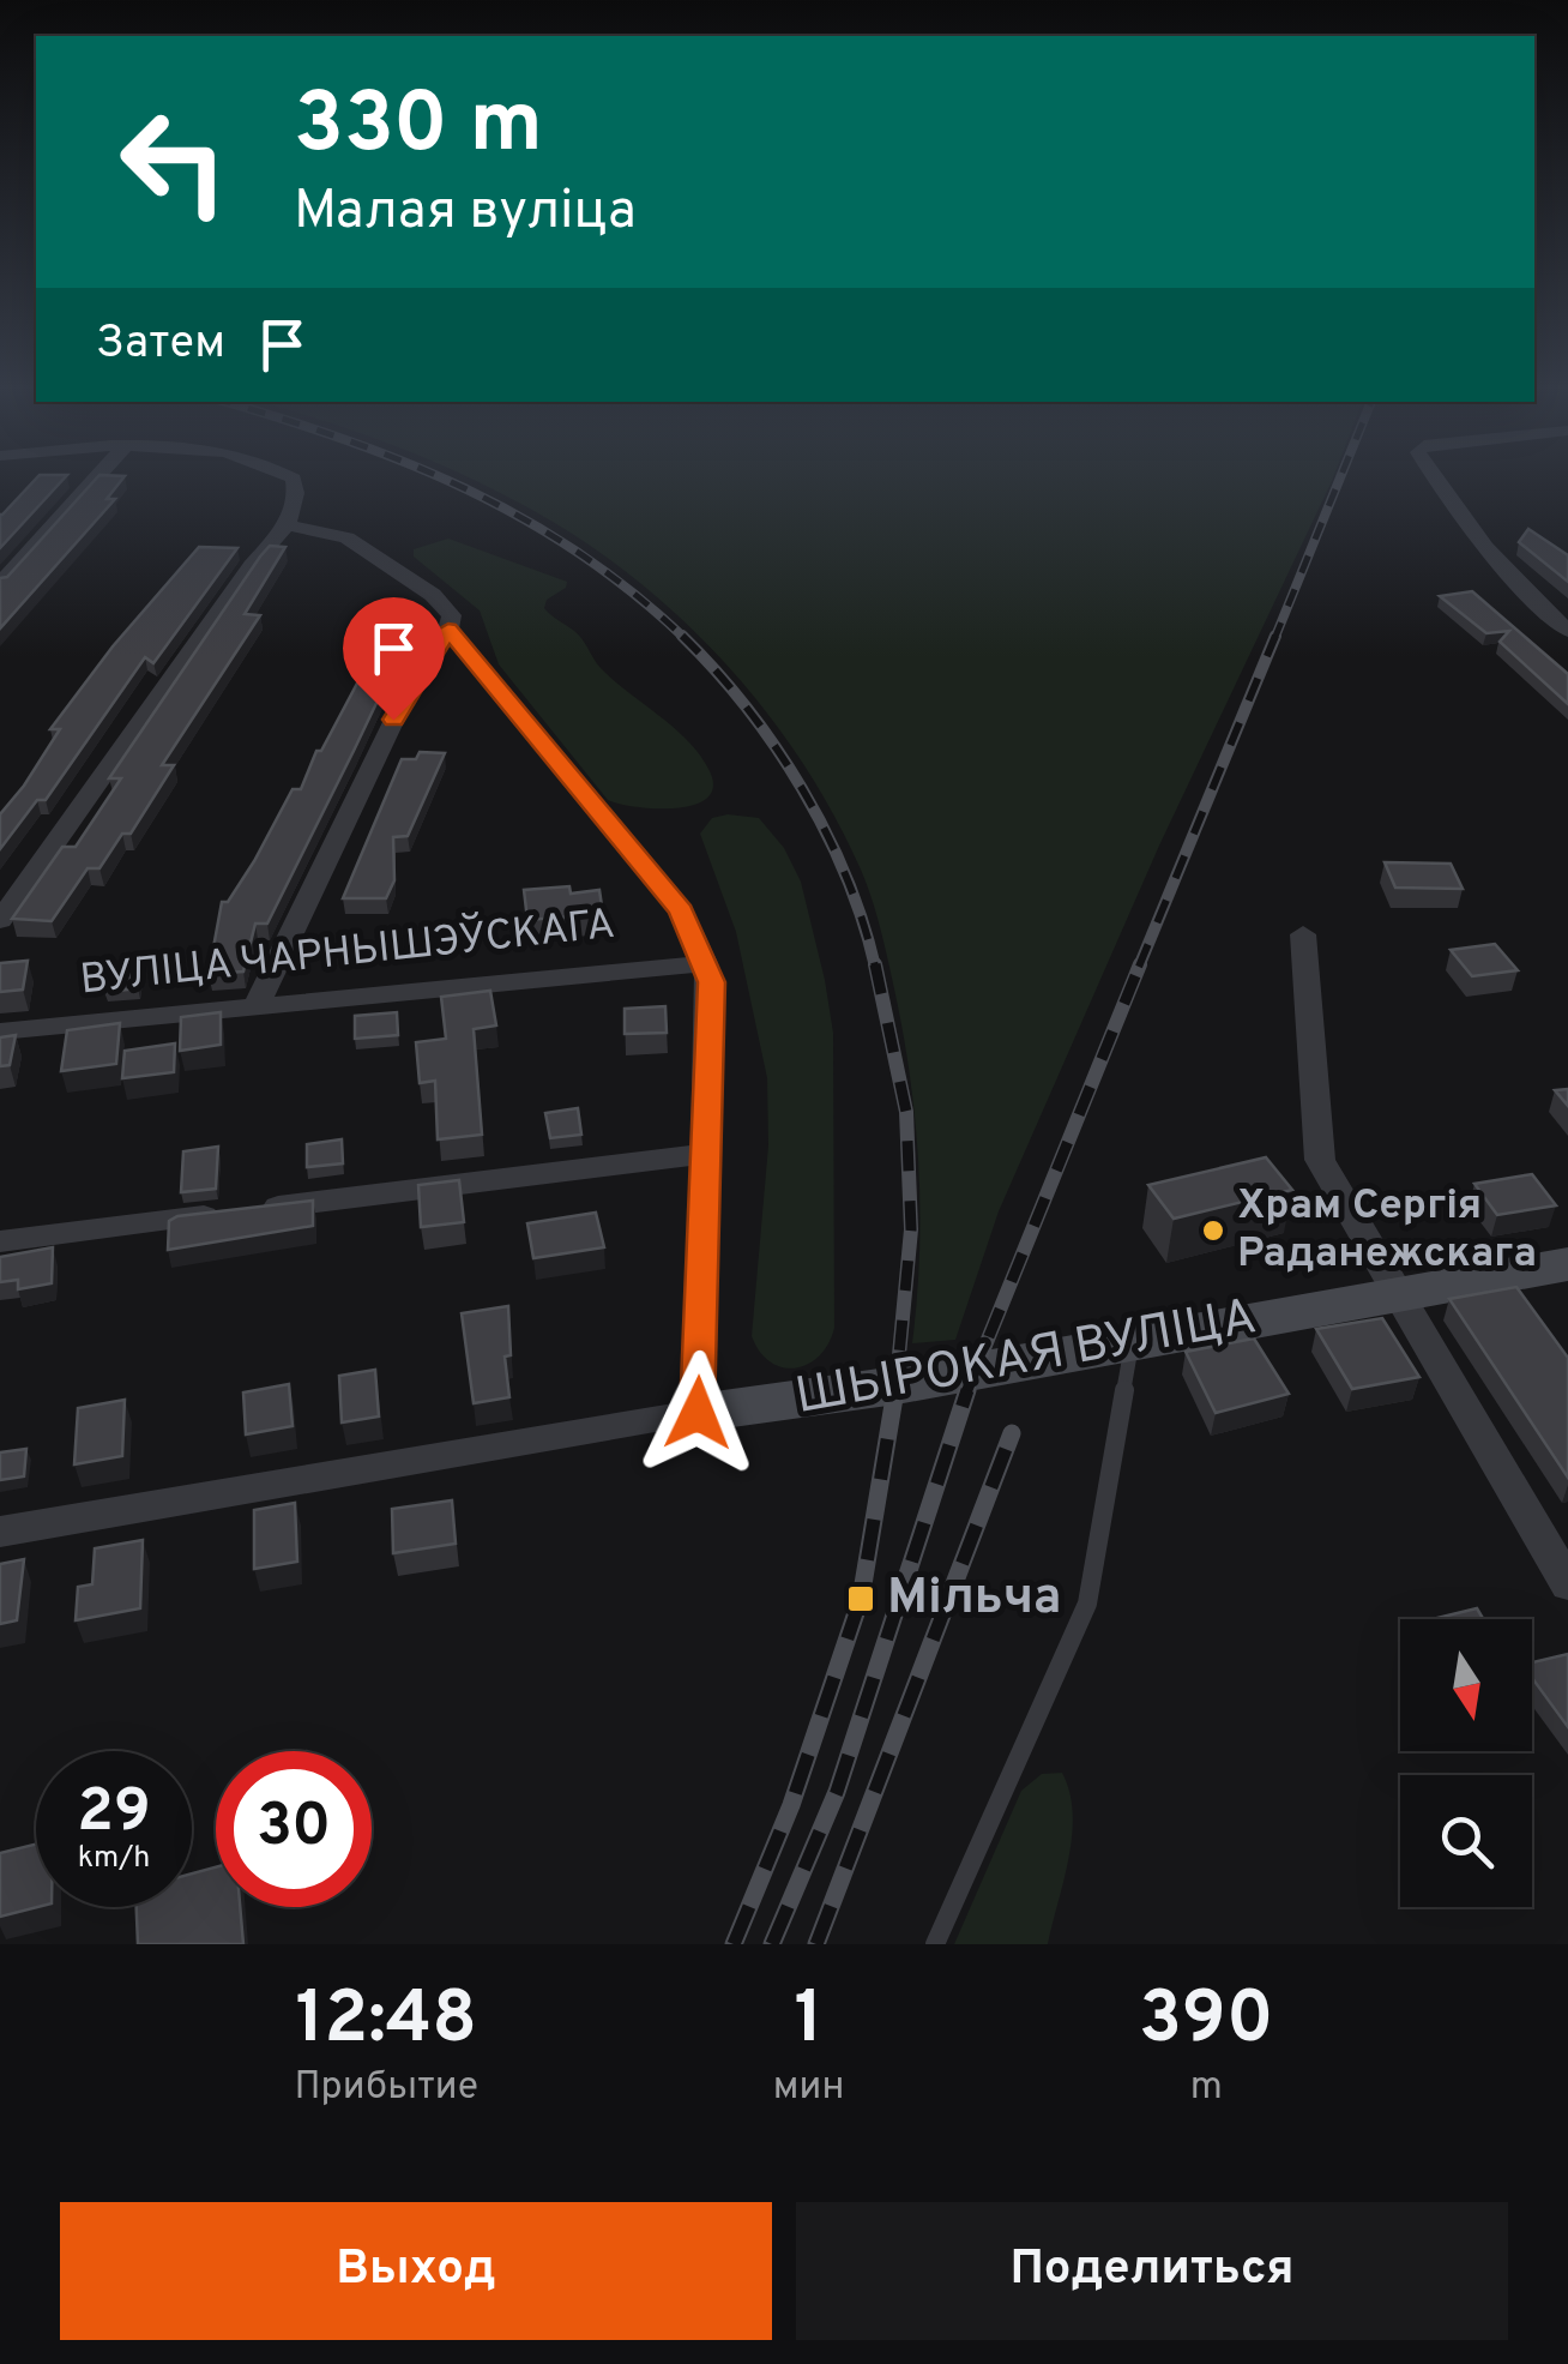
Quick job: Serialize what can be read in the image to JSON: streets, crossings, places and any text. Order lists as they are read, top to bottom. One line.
{"streets":{"street":["ВУЛІЦА ЧАРНЫШЭЎСКАГА","ШЫРОКАЯ ВУЛІЦА"]},"places":{"other":["Храм Сергія Раданежскага"],"transit":["Мільча"]},"north":"bottom","page":{"turn":["330 m","Малая вуліца"],"then":"Затем","speed":"29 km/h","limit":"30","eta":["12:48","Прибытие","1","мин","390","m"],"buttons":["Выход","Поделиться"]}}
